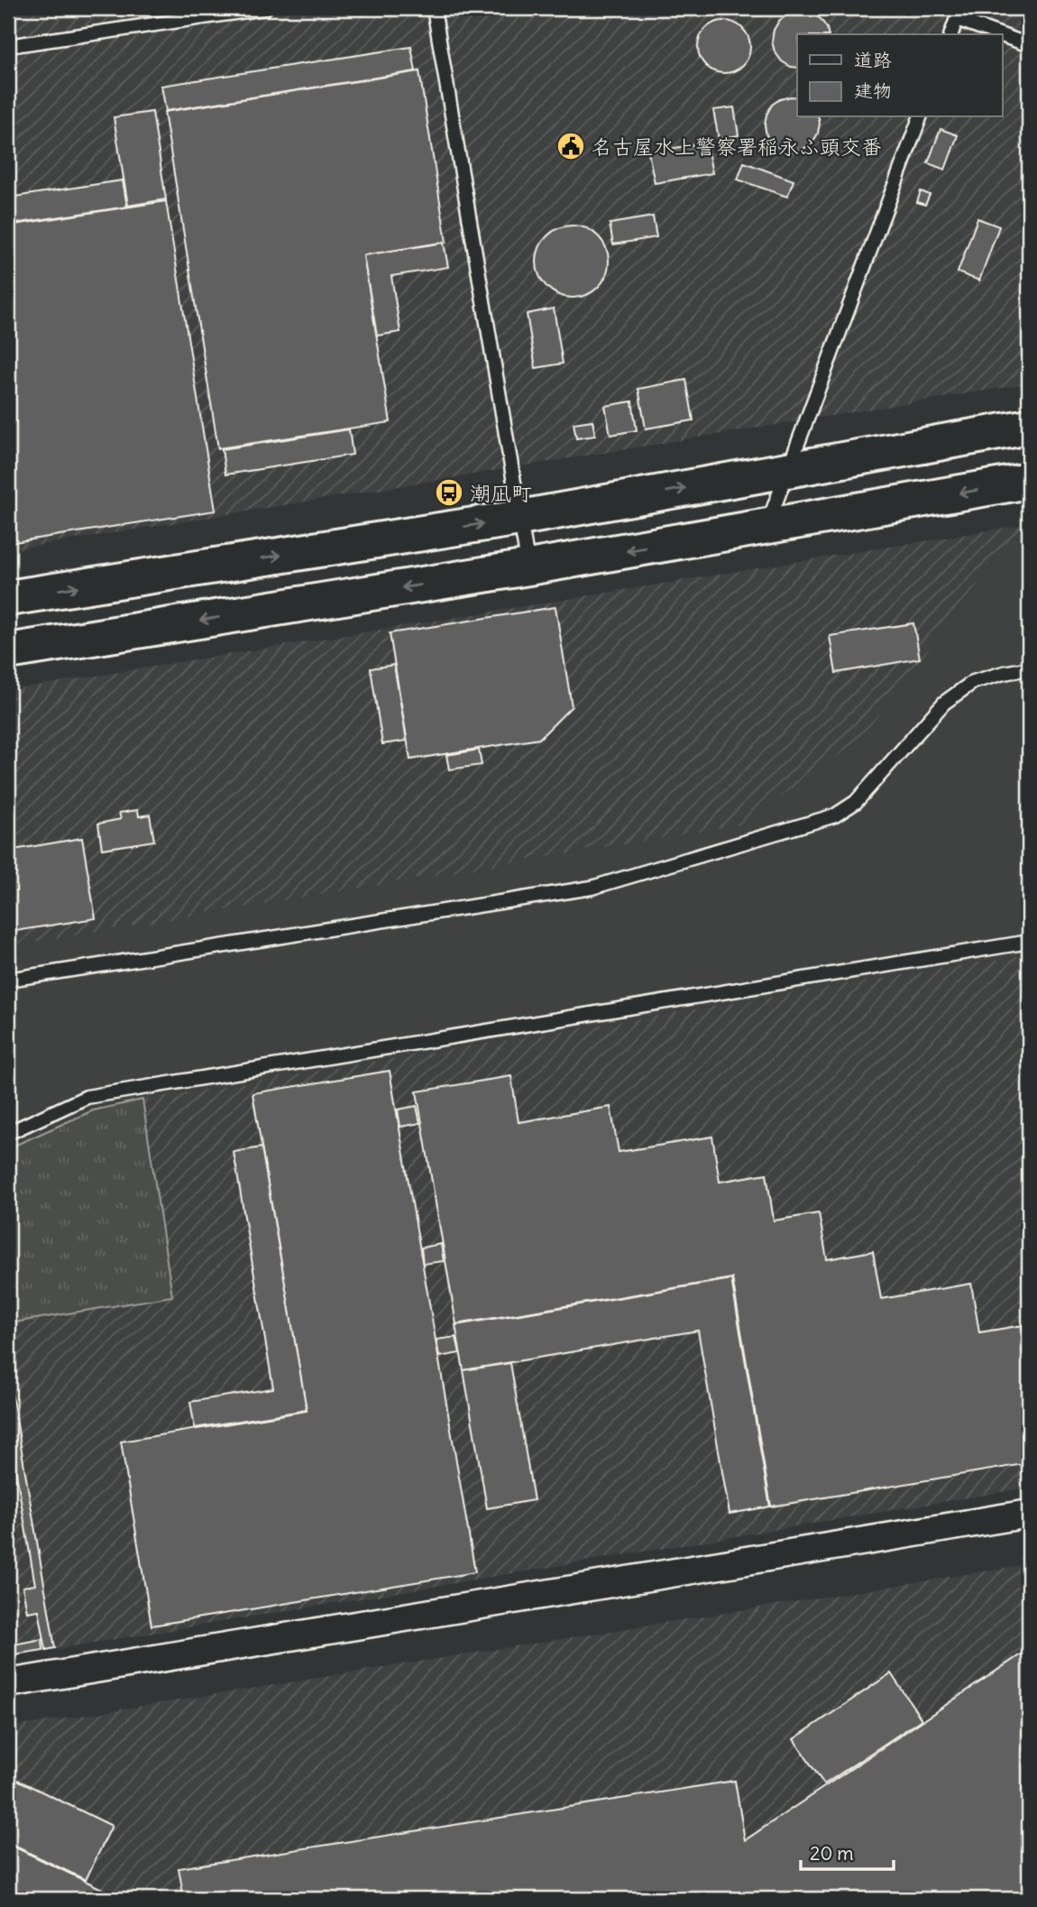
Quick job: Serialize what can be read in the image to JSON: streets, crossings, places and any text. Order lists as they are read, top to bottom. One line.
{"places":{"public building":["名古屋水上警察署稲永ふ頭交番"],"bus stop":["潮凪町"]},"legend":["道路","建物"],"scale_bar":"20 m"}
